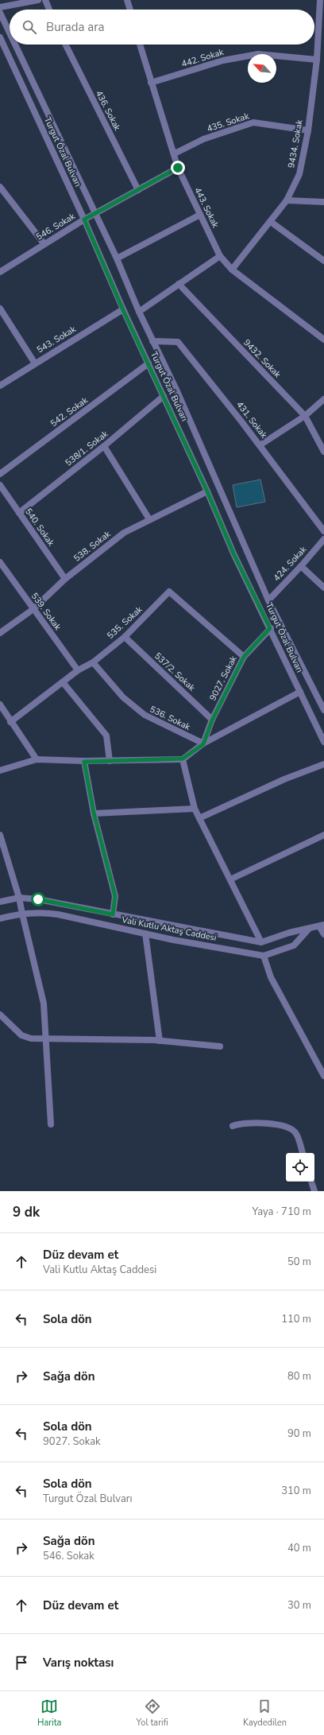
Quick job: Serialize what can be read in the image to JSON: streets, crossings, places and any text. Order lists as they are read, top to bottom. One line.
{"streets":{"street":["442. Sokak","436. Sokak","435. Sokak","9434. Sokak","Turgut Özal Bulvarı","443. Sokak","546. Sokak","543. Sokak","9432. Sokak","542. Sokak","431. Sokak","538/1. Sokak","540. Sokak","538. Sokak","424. Sokak","539. Sokak","535. Sokak","537/2. Sokak","9027. Sokak","536. Sokak","Vali Kutlu Aktaş Caddesi"]},"crossings":[["442. Sokak","9434. Sokak"],["442. Sokak","443. Sokak"],["436. Sokak","546. Sokak"],["435. Sokak","9434. Sokak"],["435. Sokak","443. Sokak"],["9434. Sokak","443. Sokak"],["Turgut Özal Bulvarı","546. Sokak"],["Turgut Özal Bulvarı","543. Sokak"],["Turgut Özal Bulvarı","542. Sokak"],["Turgut Özal Bulvarı","431. Sokak"],["Turgut Özal Bulvarı","538/1. Sokak"],["Turgut Özal Bulvarı","538. Sokak"],["Turgut Özal Bulvarı","424. Sokak"],["Turgut Özal Bulvarı","9027. Sokak"],["443. Sokak","546. Sokak"],["538/1. Sokak","540. Sokak"],["540. Sokak","538. Sokak"],["538. Sokak","539. Sokak"],["539. Sokak","535. Sokak"],["535. Sokak","537/2. Sokak"],["535. Sokak","9027. Sokak"],["535. Sokak","536. Sokak"],["537/2. Sokak","9027. Sokak"],["9027. Sokak","536. Sokak"]],"north":"top left","page":{"search":"Burada ara","heading":["9 dk","Yaya · 710 m"],"list":[["Düz devam et","Vali Kutlu Aktaş Caddesi","50 m"],["Sola dön","110 m"],["Sağa dön","80 m"],["Sola dön","9027. Sokak","90 m"],["Sola dön","Turgut Özal Bulvarı","310 m"],["Sağa dön","546. Sokak","40 m"],["Düz devam et","30 m"],"Varış noktası"],"nav":["Harita","Yol tarifi","Kaydedilen"]}}
